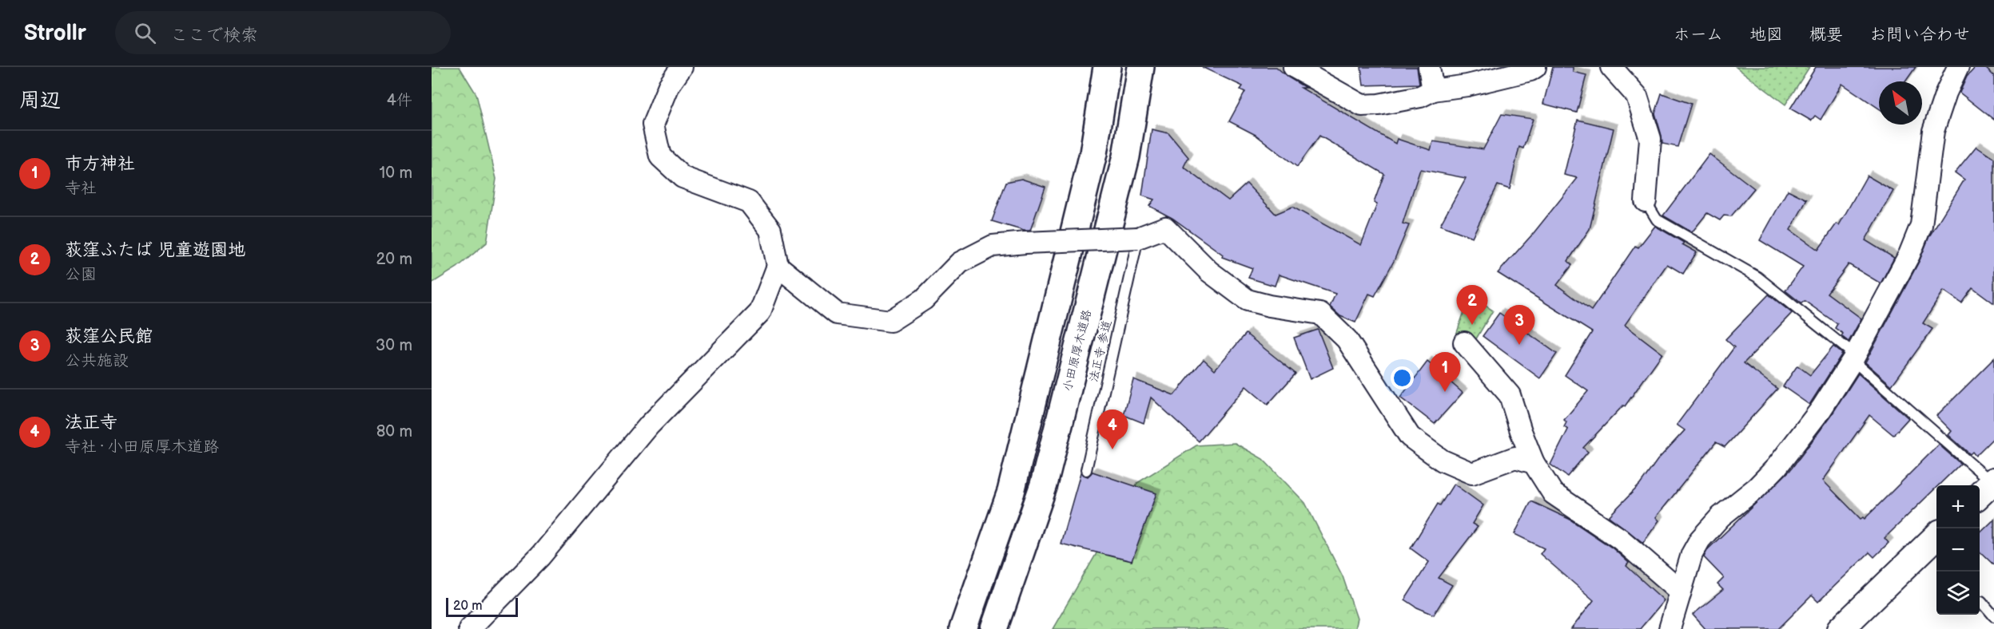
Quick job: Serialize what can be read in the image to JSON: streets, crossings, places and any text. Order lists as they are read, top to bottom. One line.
{"streets":{"highway":["小田原厚木道路"],"lane":["法正寺 参道"]},"scale_bar":"20 m","north":"top left","page":{"header":"Strollr","search":"ここで検索","nav":["ホーム","地図","概要","お問い合わせ"],"heading":["周辺","4件"],"list":[{"mark":"1","name":"市方神社","note":"寺社","value":"10 m"},{"mark":"2","name":"荻窪ふたば 児童遊園地","note":"公園","value":"20 m"},{"mark":"3","name":"荻窪公民館","note":"公共施設","value":"30 m"},{"mark":"4","name":"法正寺","note":"寺社 · 小田原厚木道路","value":"80 m"}],"pins":["2","3","1","4"],"map_buttons":["+","−"],"scale":"20 m"}}
